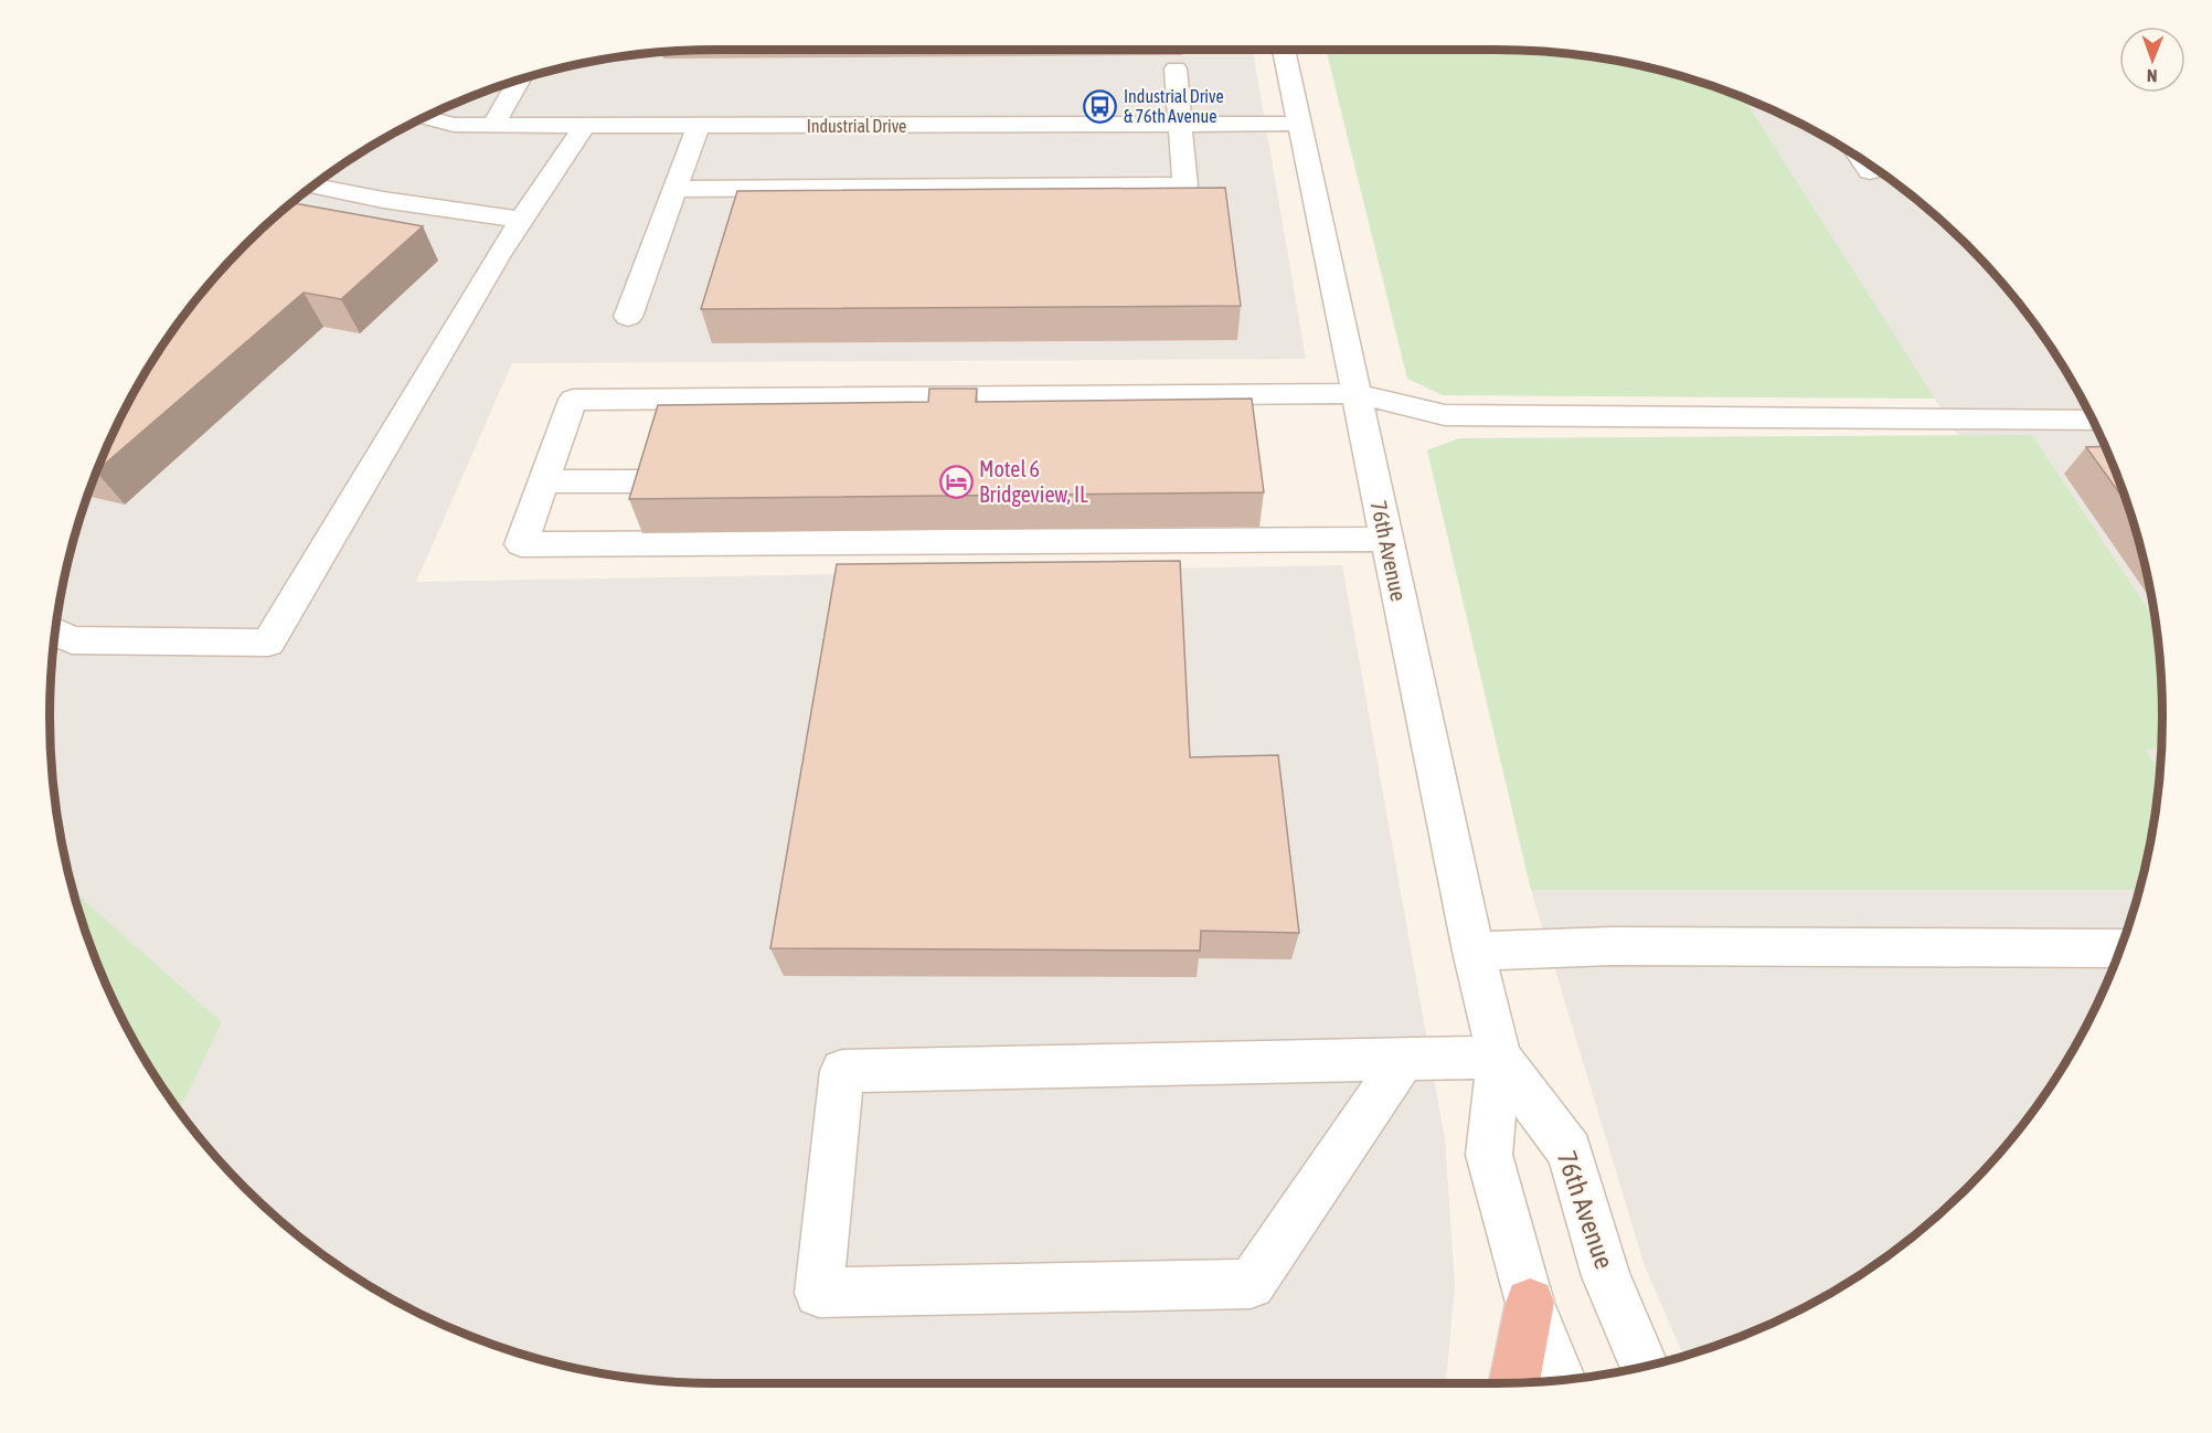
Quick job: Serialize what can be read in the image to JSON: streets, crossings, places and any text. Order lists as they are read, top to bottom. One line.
{"streets":{"street":["Industrial Drive","76th Avenue"]},"crossings":[["Industrial Drive","76th Avenue"]],"places":{"bus stop":["Industrial Drive & 76th Avenue"],"hotel":["Motel 6 Bridgeview, IL"]},"north":"bottom"}
